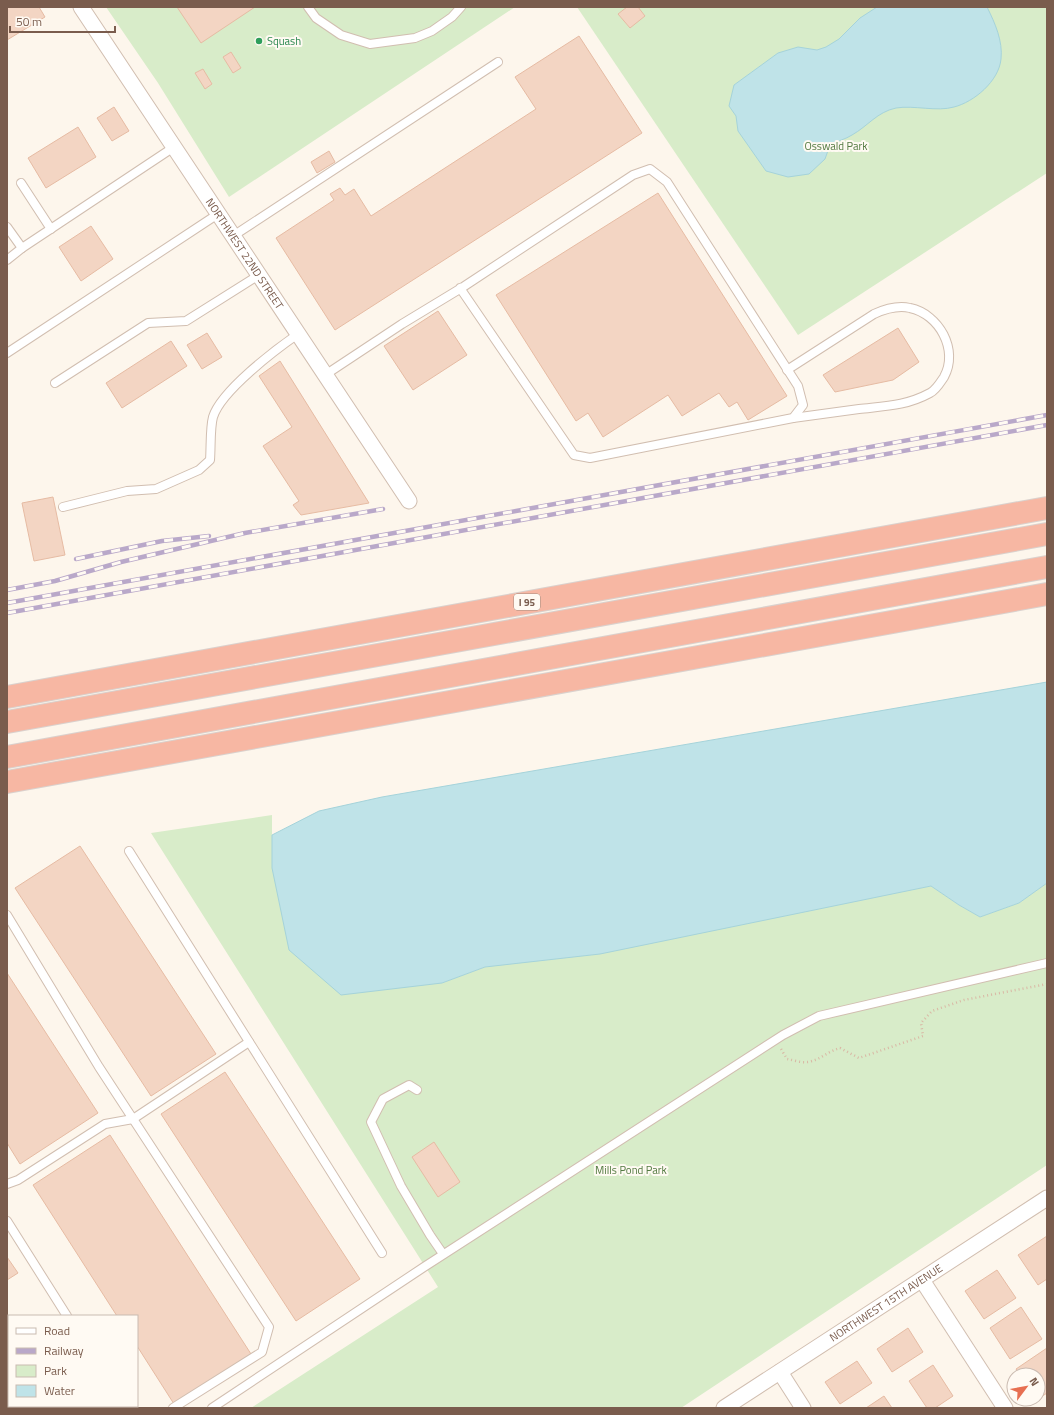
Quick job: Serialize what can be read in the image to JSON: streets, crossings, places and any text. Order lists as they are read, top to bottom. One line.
{"streets":{"highway":["I 95"],"street":["NORTHWEST 22ND STREET","NORTHWEST 15TH AVENUE"]},"parks":["Osswald Park","Mills Pond Park"],"places":["Squash"],"legend":["Road","Railway","Park","Water"],"scale_bar":"50 m","north":"top right"}
